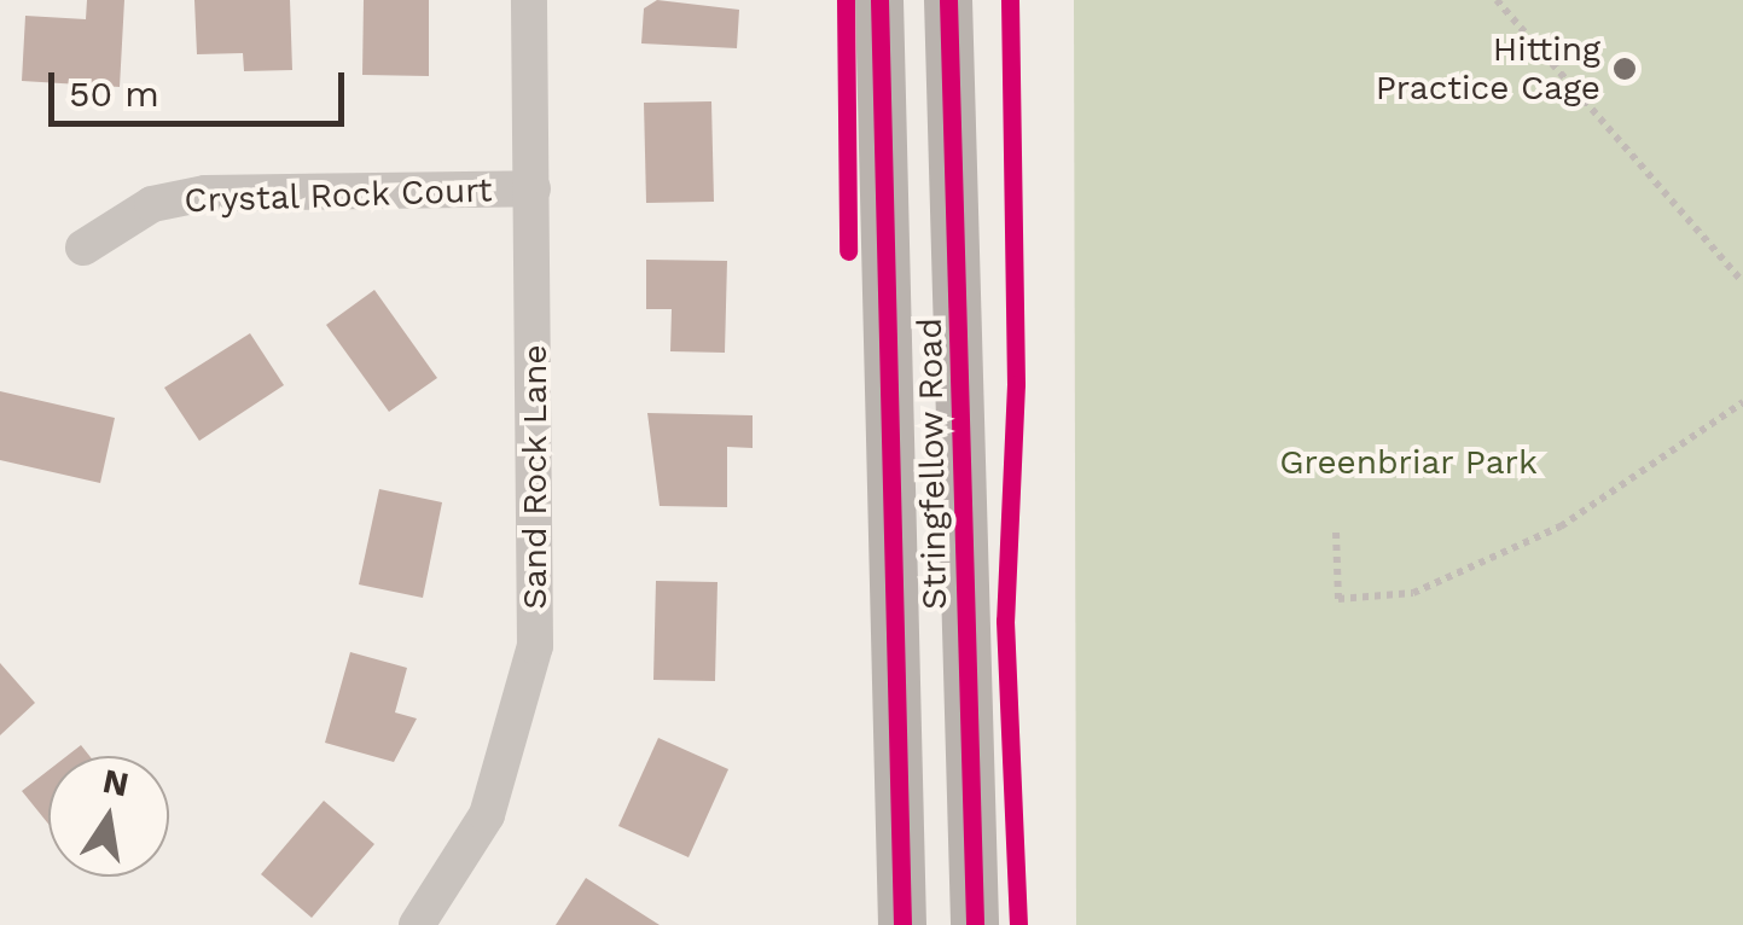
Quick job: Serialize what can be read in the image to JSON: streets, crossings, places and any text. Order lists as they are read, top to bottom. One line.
{"streets":{"main road":["Stringfellow Road"],"street":["Crystal Rock Court","Sand Rock Lane"]},"crossings":[["Crystal Rock Court","Sand Rock Lane"]],"parks":["Greenbriar Park"],"places":["Hitting Practice Cage"],"scale_bar":"50 m","north":"top"}
